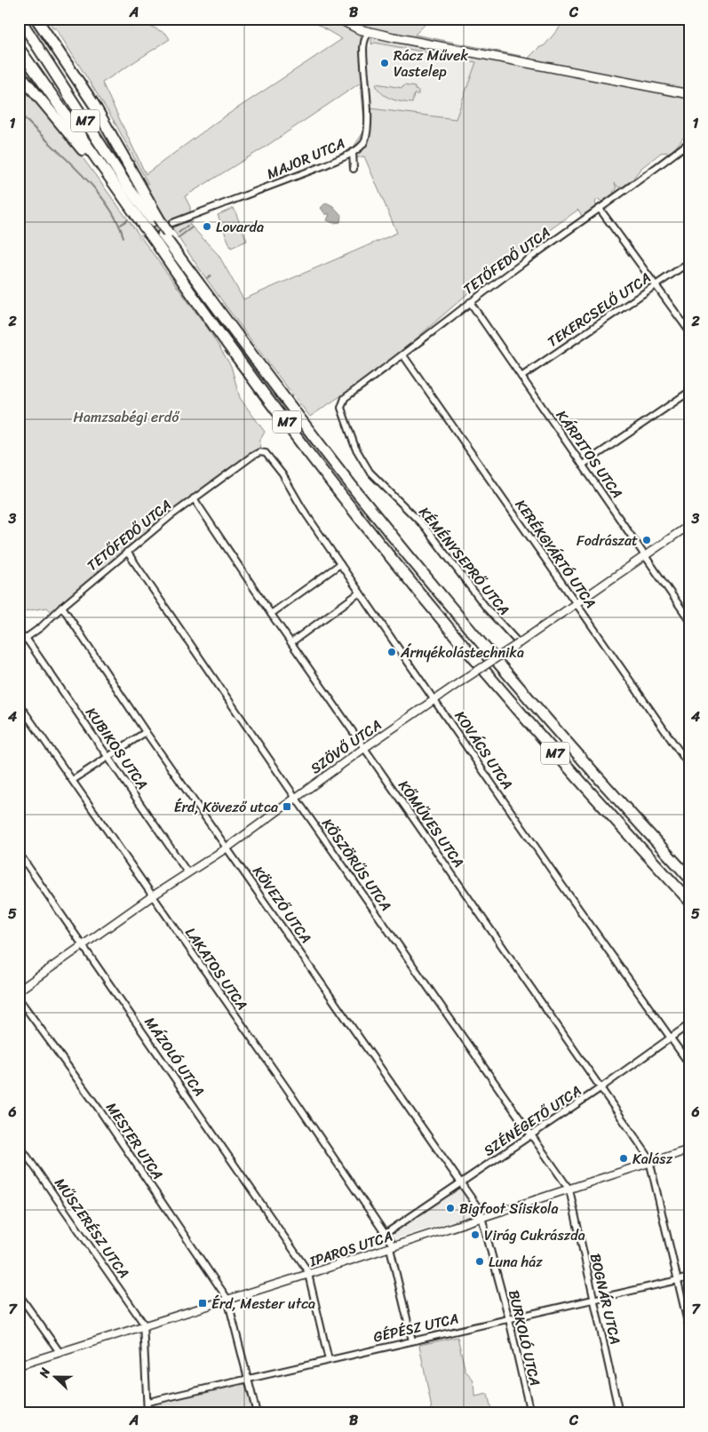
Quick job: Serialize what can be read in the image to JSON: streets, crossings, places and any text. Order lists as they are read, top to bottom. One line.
{"streets":{"highway":["M7"],"street":["MAJOR UTCA","TETŐFEDŐ UTCA","TEKERCSELŐ UTCA","KÁRPITOS UTCA","KERÉKGYÁRTÓ UTCA","KÉMÉNYSEPRŐ UTCA","SZÖVŐ UTCA","KUBIKOS UTCA","KOVÁCS UTCA","KŐMŰVES UTCA","KÖSZÖRŰS UTCA","KÖVEZŐ UTCA","LAKATOS UTCA","MÁZOLÓ UTCA","SZÉNÉGETŐ UTCA","MESTER UTCA","MŰSZERÉSZ UTCA","IPAROS UTCA","BOGNÁR UTCA","GÉPÉSZ UTCA","BURKOLÓ UTCA"]},"crossings":[["M7","MAJOR UTCA"],["TETŐFEDŐ UTCA","KÁRPITOS UTCA"],["TETŐFEDŐ UTCA","KERÉKGYÁRTÓ UTCA"],["TETŐFEDŐ UTCA","KÉMÉNYSEPRŐ UTCA"],["TETŐFEDŐ UTCA","KUBIKOS UTCA"],["TETŐFEDŐ UTCA","KOVÁCS UTCA"],["TETŐFEDŐ UTCA","KŐMŰVES UTCA"],["TETŐFEDŐ UTCA","KÖSZÖRŰS UTCA"],["TETŐFEDŐ UTCA","KÖVEZŐ UTCA"],["TEKERCSELŐ UTCA","KÁRPITOS UTCA"],["KÁRPITOS UTCA","SZÖVŐ UTCA"],["KERÉKGYÁRTÓ UTCA","SZÖVŐ UTCA"],["KÉMÉNYSEPRŐ UTCA","SZÖVŐ UTCA"],["SZÖVŐ UTCA","KUBIKOS UTCA"],["SZÖVŐ UTCA","KOVÁCS UTCA"],["SZÖVŐ UTCA","KŐMŰVES UTCA"],["SZÖVŐ UTCA","KÖSZÖRŰS UTCA"],["SZÖVŐ UTCA","KÖVEZŐ UTCA"],["SZÖVŐ UTCA","LAKATOS UTCA"],["SZÖVŐ UTCA","MÁZOLÓ UTCA"],["KOVÁCS UTCA","SZÉNÉGETŐ UTCA"],["KŐMŰVES UTCA","SZÉNÉGETŐ UTCA"],["KŐMŰVES UTCA","IPAROS UTCA"],["KŐMŰVES UTCA","GÉPÉSZ UTCA"],["KÖSZÖRŰS UTCA","SZÉNÉGETŐ UTCA"],["KÖSZÖRŰS UTCA","IPAROS UTCA"],["KÖSZÖRŰS UTCA","BOGNÁR UTCA"],["KÖVEZŐ UTCA","SZÉNÉGETŐ UTCA"],["KÖVEZŐ UTCA","IPAROS UTCA"],["KÖVEZŐ UTCA","BURKOLÓ UTCA"],["LAKATOS UTCA","SZÉNÉGETŐ UTCA"],["LAKATOS UTCA","IPAROS UTCA"],["LAKATOS UTCA","GÉPÉSZ UTCA"],["MÁZOLÓ UTCA","IPAROS UTCA"],["MESTER UTCA","IPAROS UTCA"],["MESTER UTCA","GÉPÉSZ UTCA"],["MŰSZERÉSZ UTCA","IPAROS UTCA"],["IPAROS UTCA","BOGNÁR UTCA"],["IPAROS UTCA","BURKOLÓ UTCA"],["BOGNÁR UTCA","GÉPÉSZ UTCA"],["GÉPÉSZ UTCA","BURKOLÓ UTCA"]],"parks":["Hamzsabégi erdő"],"places":{"other":["Rácz Művek Vastelep","Lovarda","Fodrászat","Árnyékolástechnika","Kalász","Bigfoot Síiskola","Virág Cukrászda","Luna ház"],"transit":["Érd, Kövező utca","Érd, Mester utca"]},"north":"left","grid":{"columns":["A","B","C"],"rows":["1","2","3","4","5","6","7"]}}
